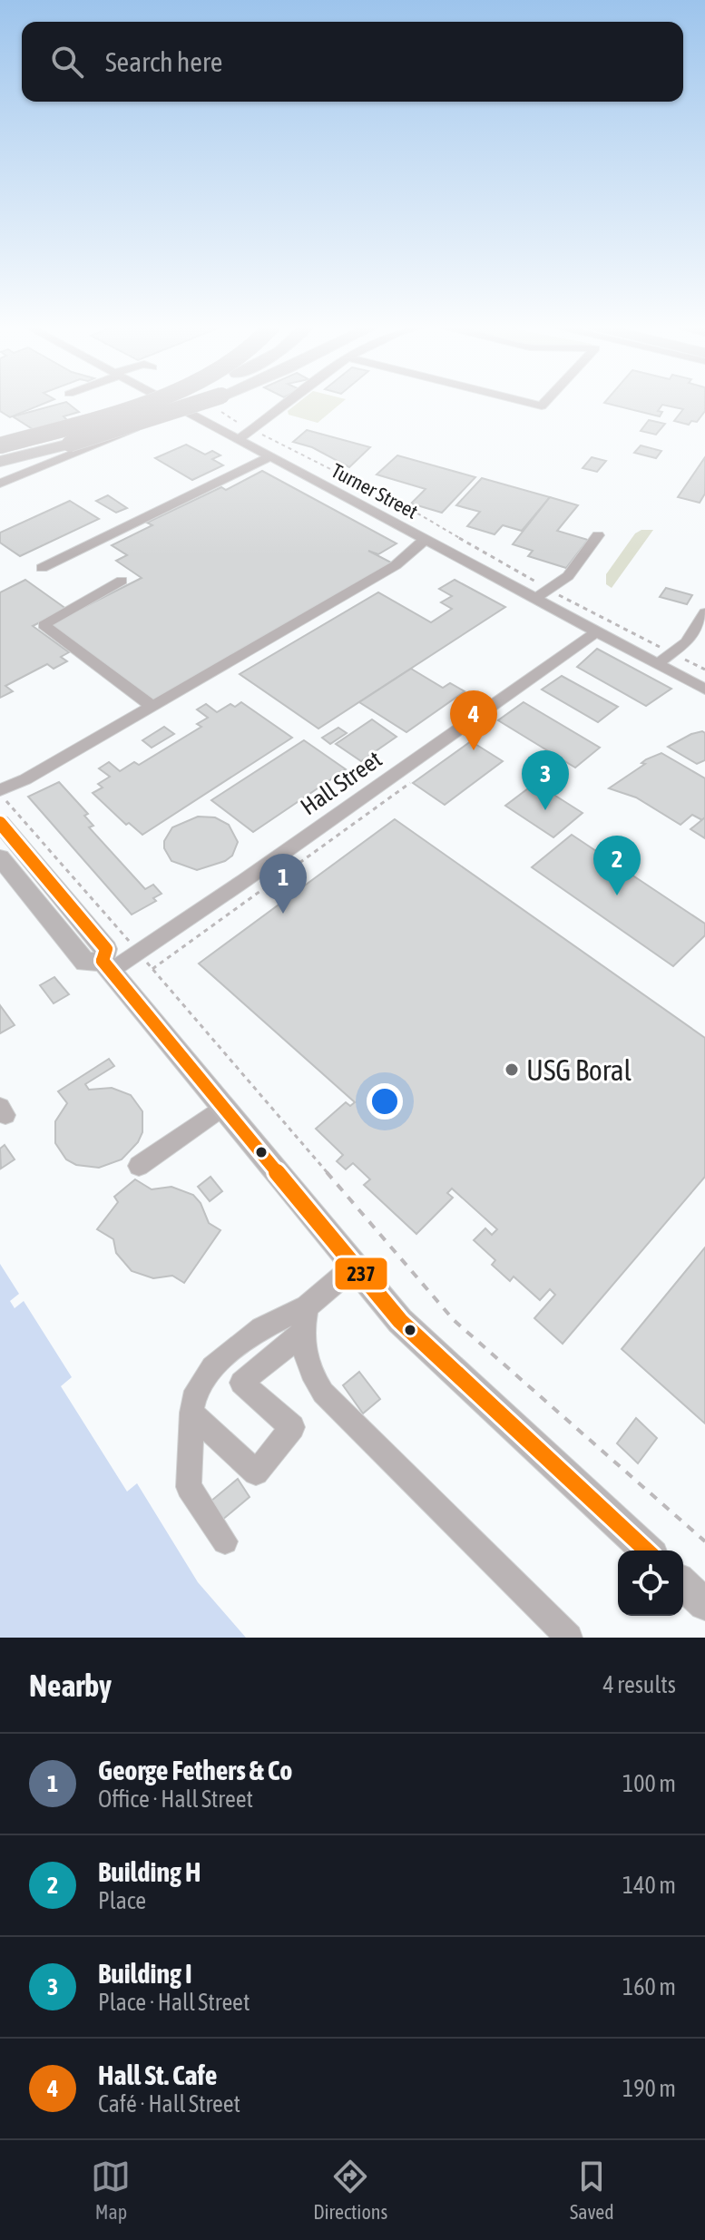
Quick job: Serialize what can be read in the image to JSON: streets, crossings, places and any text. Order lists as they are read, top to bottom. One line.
{"streets":{"street":["Turner Street","Hall Street"]},"crossings":[["Turner Street","Hall Street"]],"places":["USG Boral"],"lines":["transit line 237"],"page":{"search":"Search here","pins":["4","3","2","1"],"heading":["Nearby","4 results"],"list":[{"mark":"1","name":"George Fethers & Co","note":"Office · Hall Street","value":"100 m"},{"mark":"2","name":"Building H","note":"Place","value":"140 m"},{"mark":"3","name":"Building I","note":"Place · Hall Street","value":"160 m"},{"mark":"4","name":"Hall St. Cafe","note":"Café · Hall Street","value":"190 m"}],"nav":["Map","Directions","Saved"]}}
